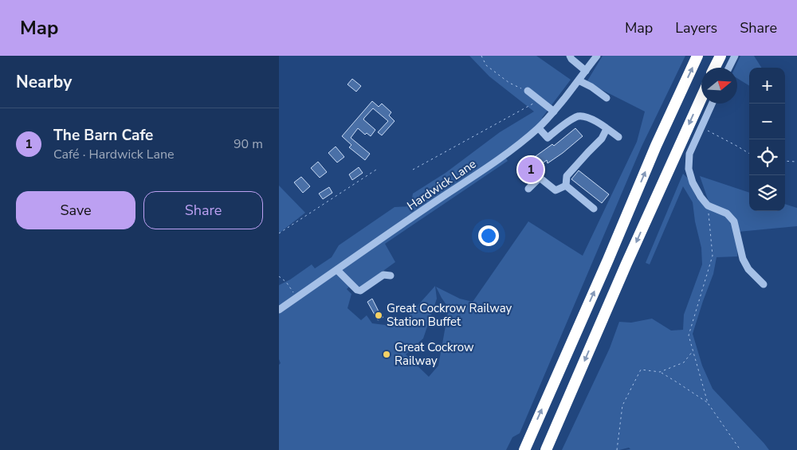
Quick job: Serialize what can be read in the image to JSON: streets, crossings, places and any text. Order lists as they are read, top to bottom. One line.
{"streets":{"street":["Hardwick Lane"]},"places":["Great Cockrow Railway Station Buffet","Great Cockrow Railway"],"north":"right","page":{"header":"Map","nav":["Map","Layers","Share"],"heading":"Nearby","map_buttons":["+","−"],"list":[{"mark":"1","name":"The Barn Cafe","note":"Café · Hardwick Lane","value":"90 m"}],"pins":"1","buttons":["Save","Share"]}}
